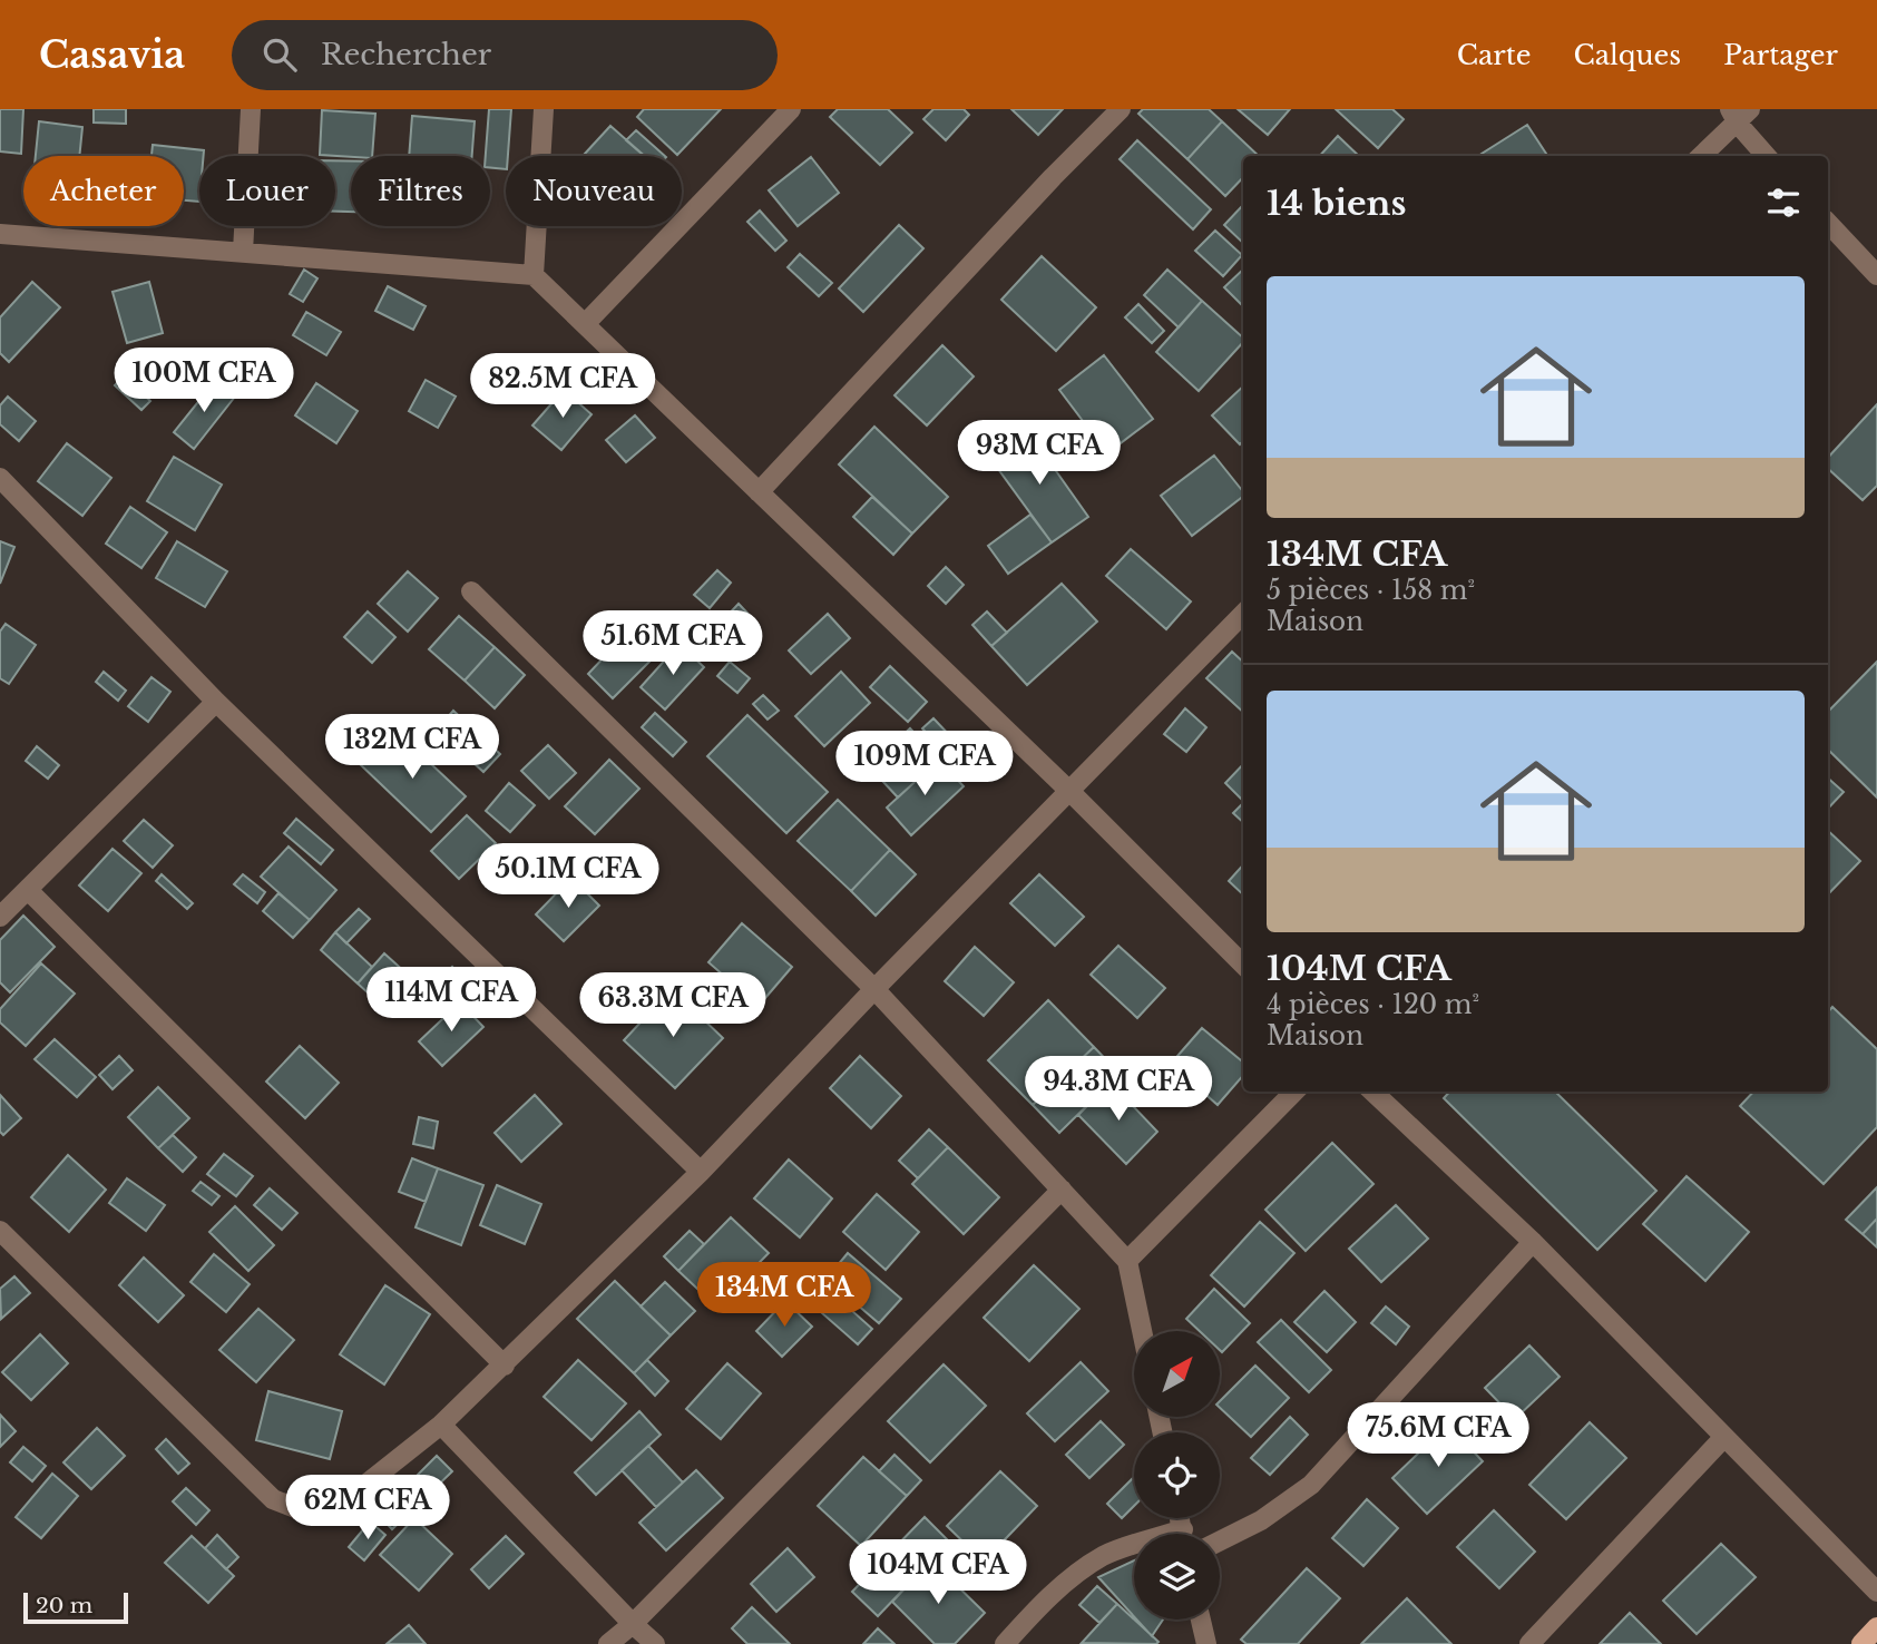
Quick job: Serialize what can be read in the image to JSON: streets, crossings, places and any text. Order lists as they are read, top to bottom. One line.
{"scale_bar":"20 m","north":"top right","page":{"header":"Casavia","search":"Rechercher","nav":["Carte","Calques","Partager"],"chip":["Acheter","Louer","Filtres","Nouveau"],"heading":"14 biens","list":[{"name":"134M CFA","note":"5 pièces · 158 m² · Maison"},{"name":"104M CFA","note":"4 pièces · 120 m² · Maison"}],"price":["100M CFA","82.5M CFA","93M CFA","51.6M CFA","132M CFA","109M CFA","50.1M CFA","114M CFA","63.3M CFA","94.3M CFA","134M CFA","75.6M CFA","62M CFA","104M CFA"],"scale":"20 m"}}
